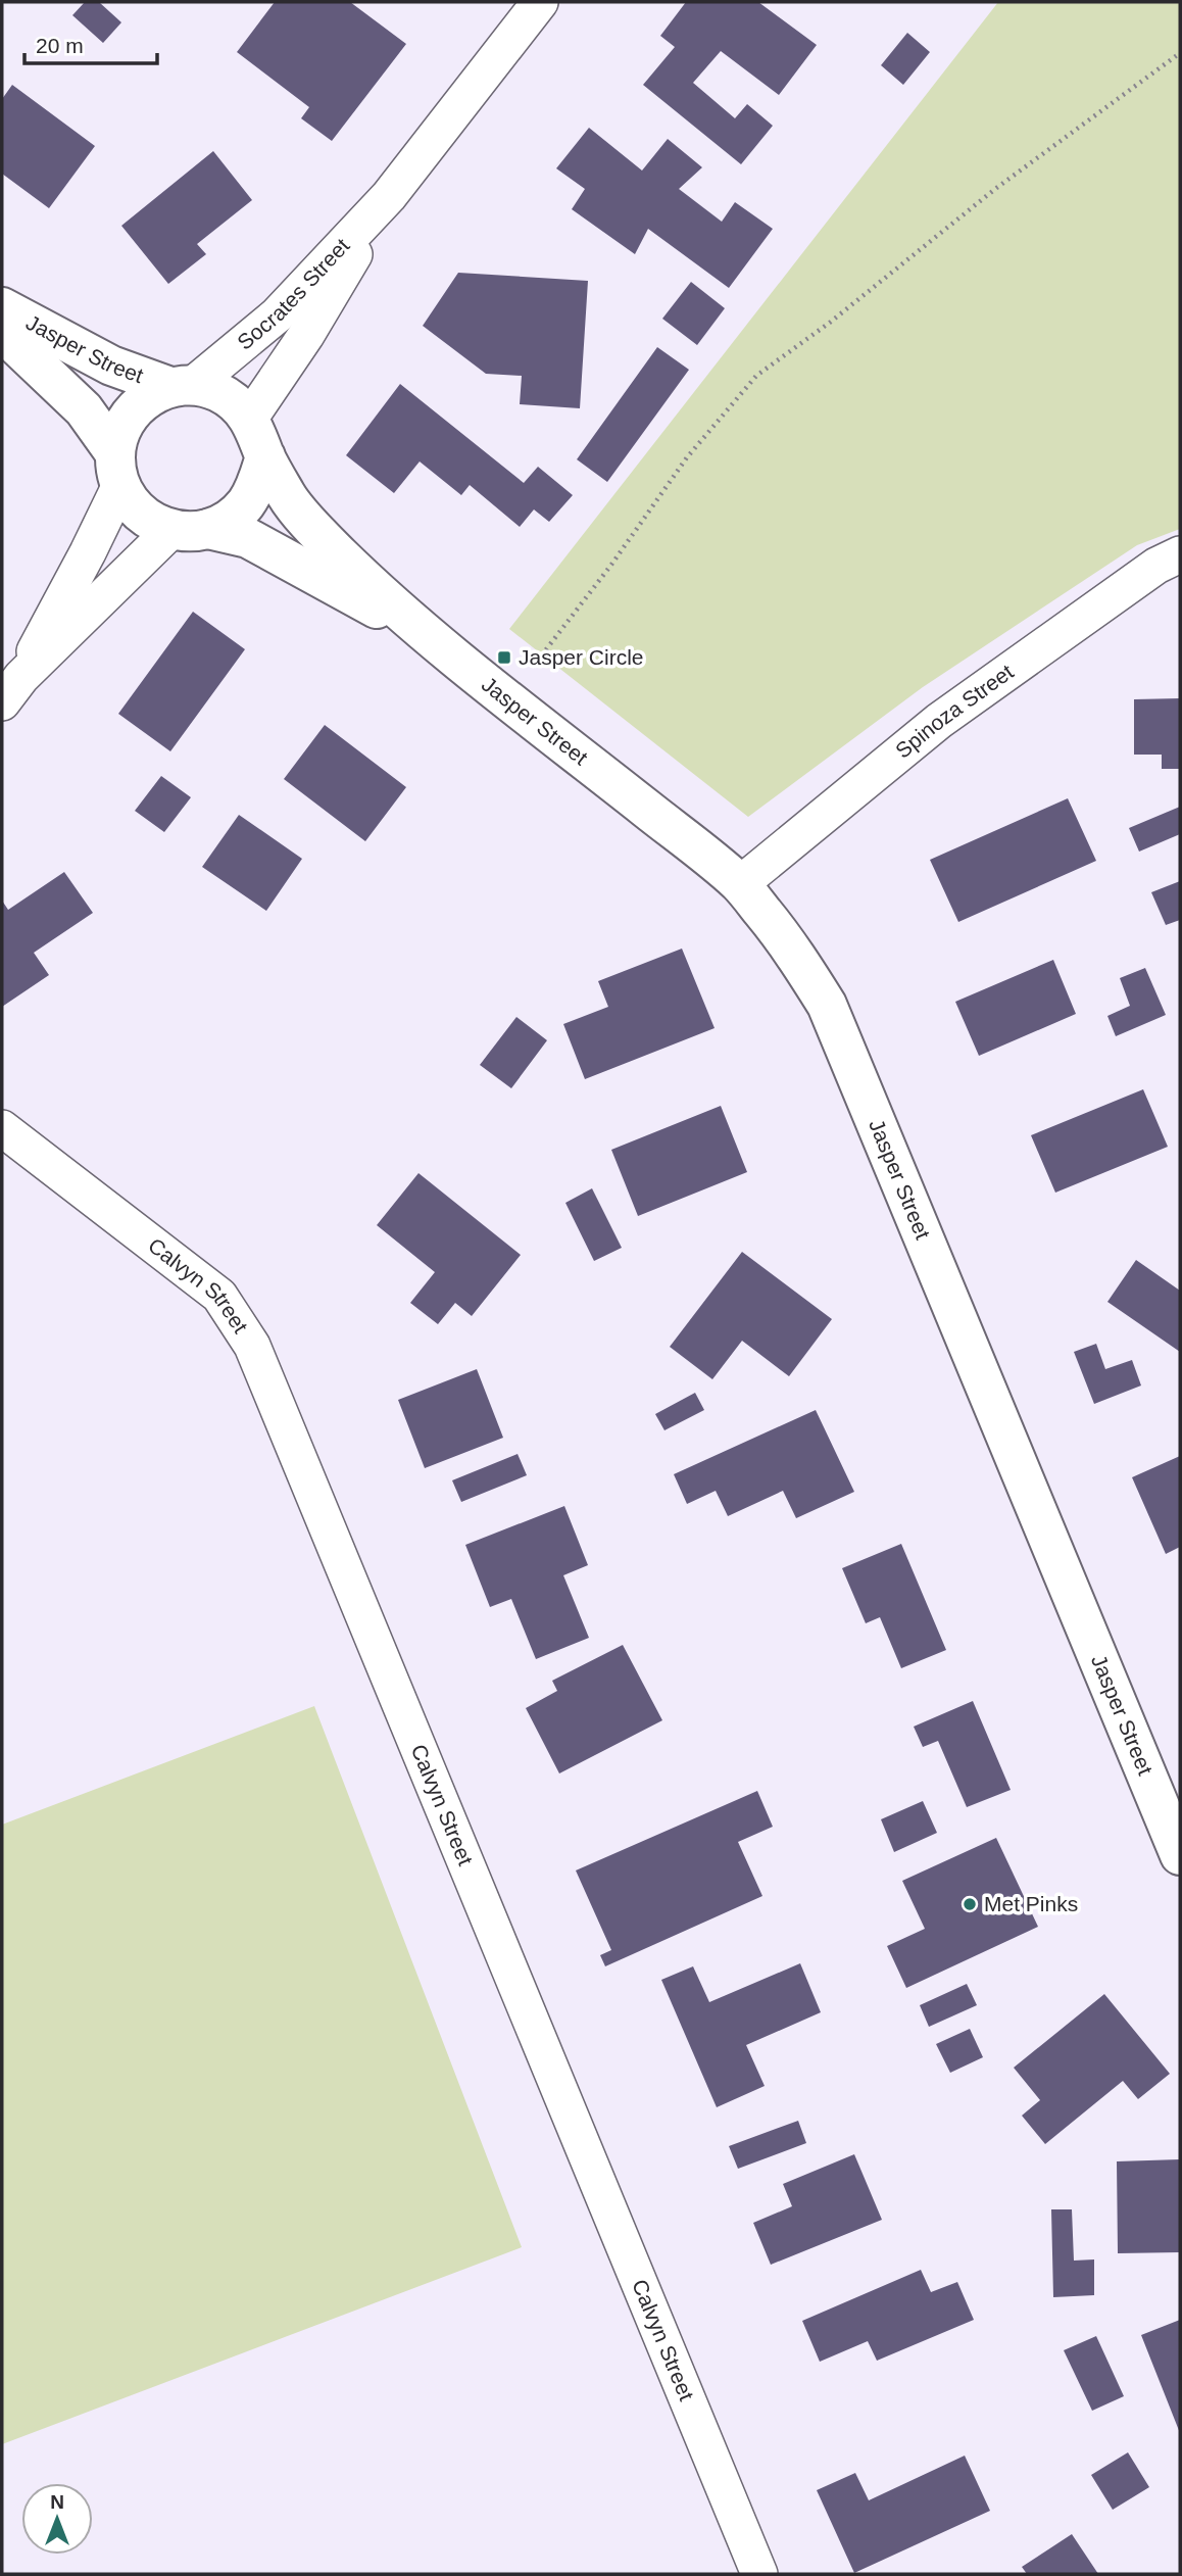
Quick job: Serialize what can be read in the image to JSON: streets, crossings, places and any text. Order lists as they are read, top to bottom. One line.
{"streets":{"street":["Socrates Street","Jasper Street","Spinoza Street","Calvyn Street"]},"crossings":[["Socrates Street","Jasper Street"],["Jasper Street","Spinoza Street"]],"places":{"transit":["Jasper Circle"],"other":["Met Pinks"]},"scale_bar":"20 m","north":"top"}
